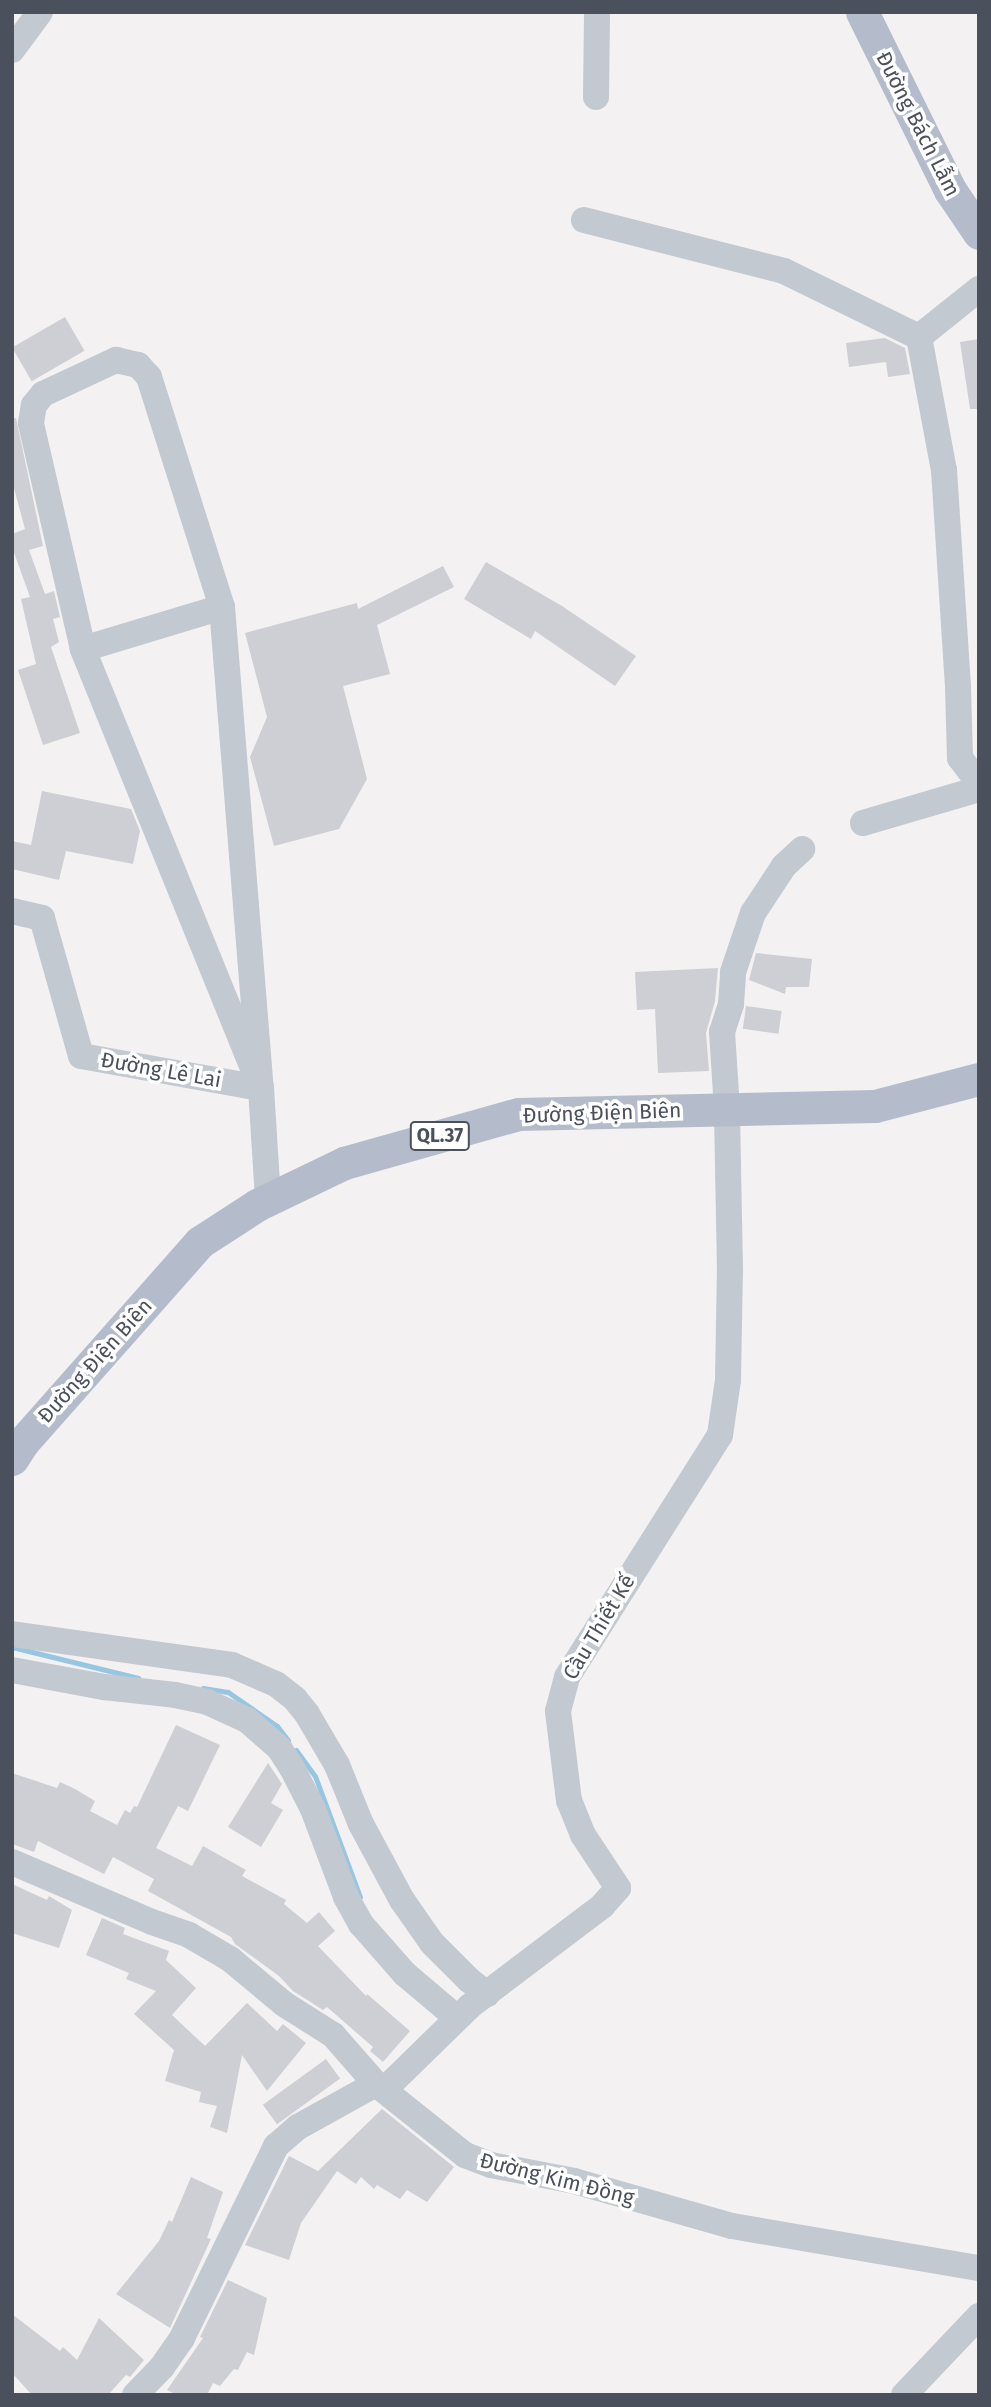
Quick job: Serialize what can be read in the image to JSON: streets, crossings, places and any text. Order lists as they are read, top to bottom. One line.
{"streets":{"main road":["Đường Bách Lẫm","Đường Điện Biên","QL.37"],"street":["Đường Lê Lai","Cầu Thiết Kế","Đường Kim Đồng"]},"crossings":[["Đường Điện Biên","Cầu Thiết Kế"],["Cầu Thiết Kế","Đường Kim Đồng"]]}
